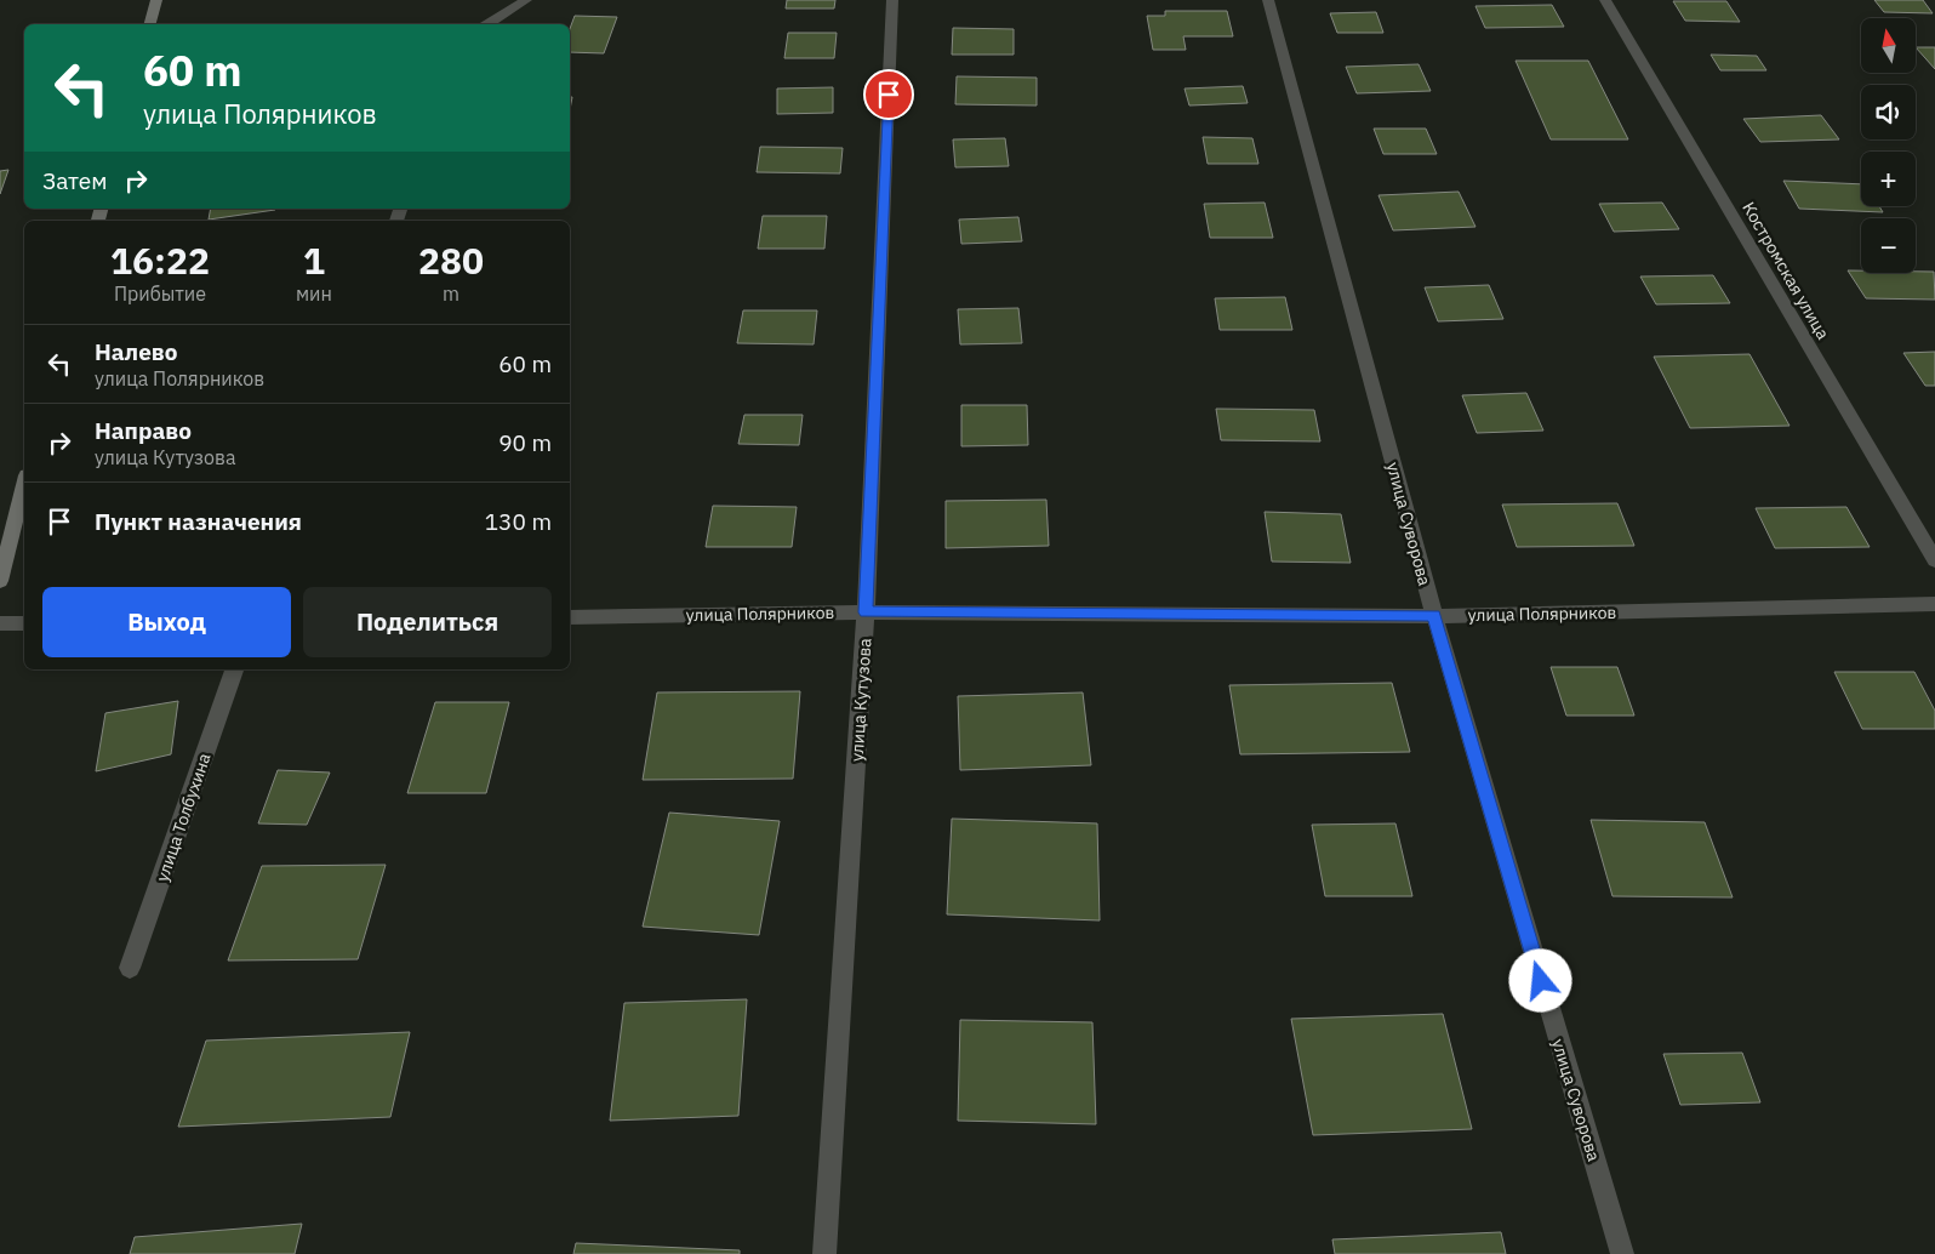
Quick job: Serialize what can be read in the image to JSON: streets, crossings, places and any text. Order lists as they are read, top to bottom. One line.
{"streets":{"street":["Костромская улица","улица Суворова","улица Полярников","улица Кутузова","улица Толбухина"]},"crossings":[["улица Суворова","улица Полярников"],["улица Полярников","улица Кутузова"]],"north":"top","page":{"map_buttons":["+","−"],"turn":["60 m","улица Полярников"],"then":"Затем","eta":["16:22","Прибытие","1","мин","280","m"],"list":[{"name":"Налево","note":"улица Полярников","value":"60 m"},{"name":"Направо","note":"улица Кутузова","value":"90 m"},{"name":"Пункт назначения","value":"130 m"}],"buttons":["Выход","Поделиться"]}}
